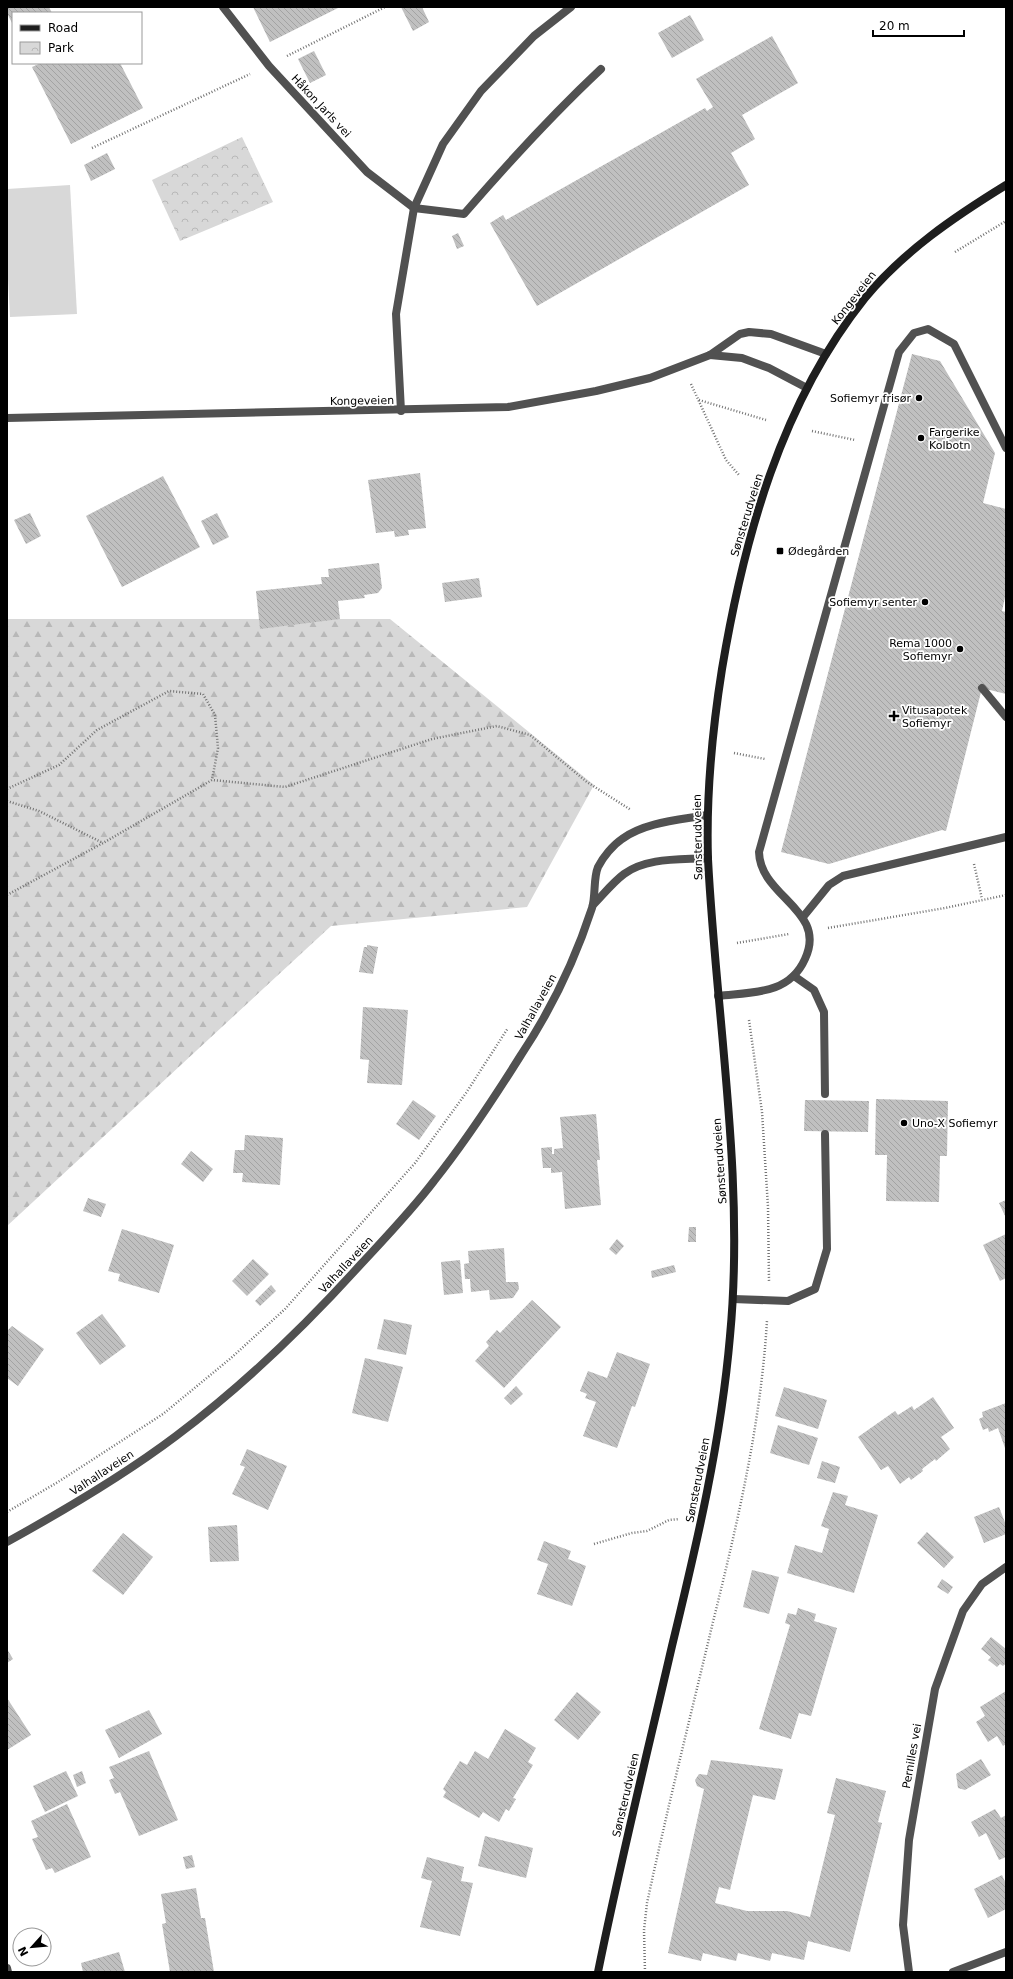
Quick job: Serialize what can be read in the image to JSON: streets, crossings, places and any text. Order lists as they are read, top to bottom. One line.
{"streets":{"main road":["Kongeveien","Sønsterudveien"],"street":["Håkon Jarls vei","Valhallaveien","Pernilles vei"]},"crossings":[["Kongeveien","Sønsterudveien"],["Sønsterudveien","Valhallaveien"]],"places":{"other":["Sofiemyr frisør","Fargerike Kolbotn","Sofiemyr senter","Rema 1000 Sofiemyr","Uno-X Sofiemyr"],"transit":["Ødegården"],"health":["Vitusapotek Sofiemyr"]},"legend":["Road","Park"],"scale_bar":"20 m","north":"bottom left"}
